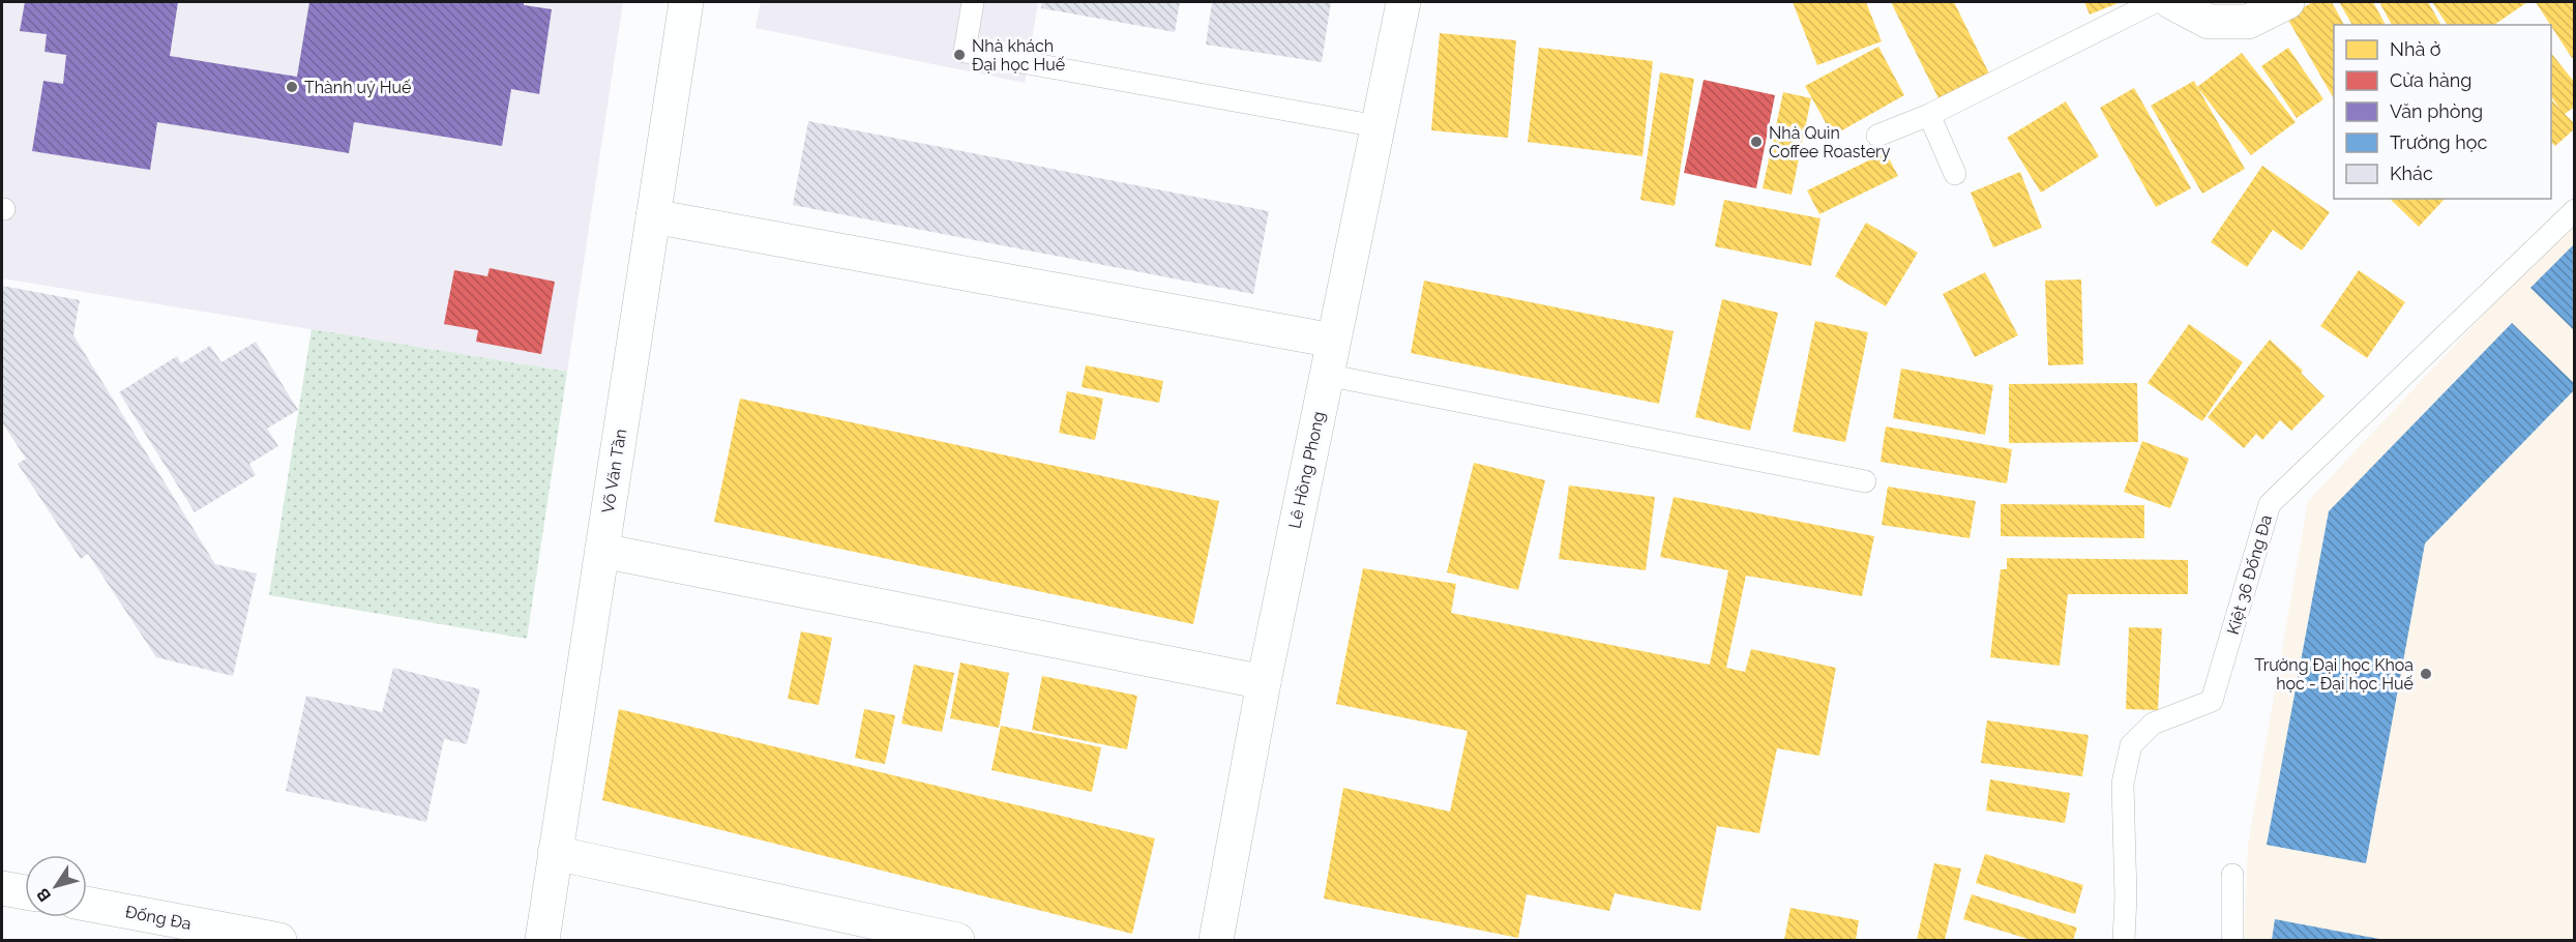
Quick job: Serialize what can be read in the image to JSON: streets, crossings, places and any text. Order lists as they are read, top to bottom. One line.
{"streets":{"street":["Lê Hồng Phong","Võ Văn Tần","Đống Đa"],"lane":["Kiệt 36 Đống Đa"]},"places":["Nhà khách Đại học Huế","Thành uỷ Huế","Nhà Quìn Coffee Roastery","Trường Đại học Khoa học - Đại học Huế"],"legend":["Nhà ở","Cửa hàng","Văn phòng","Trường học","Khác"],"north":"bottom left"}
